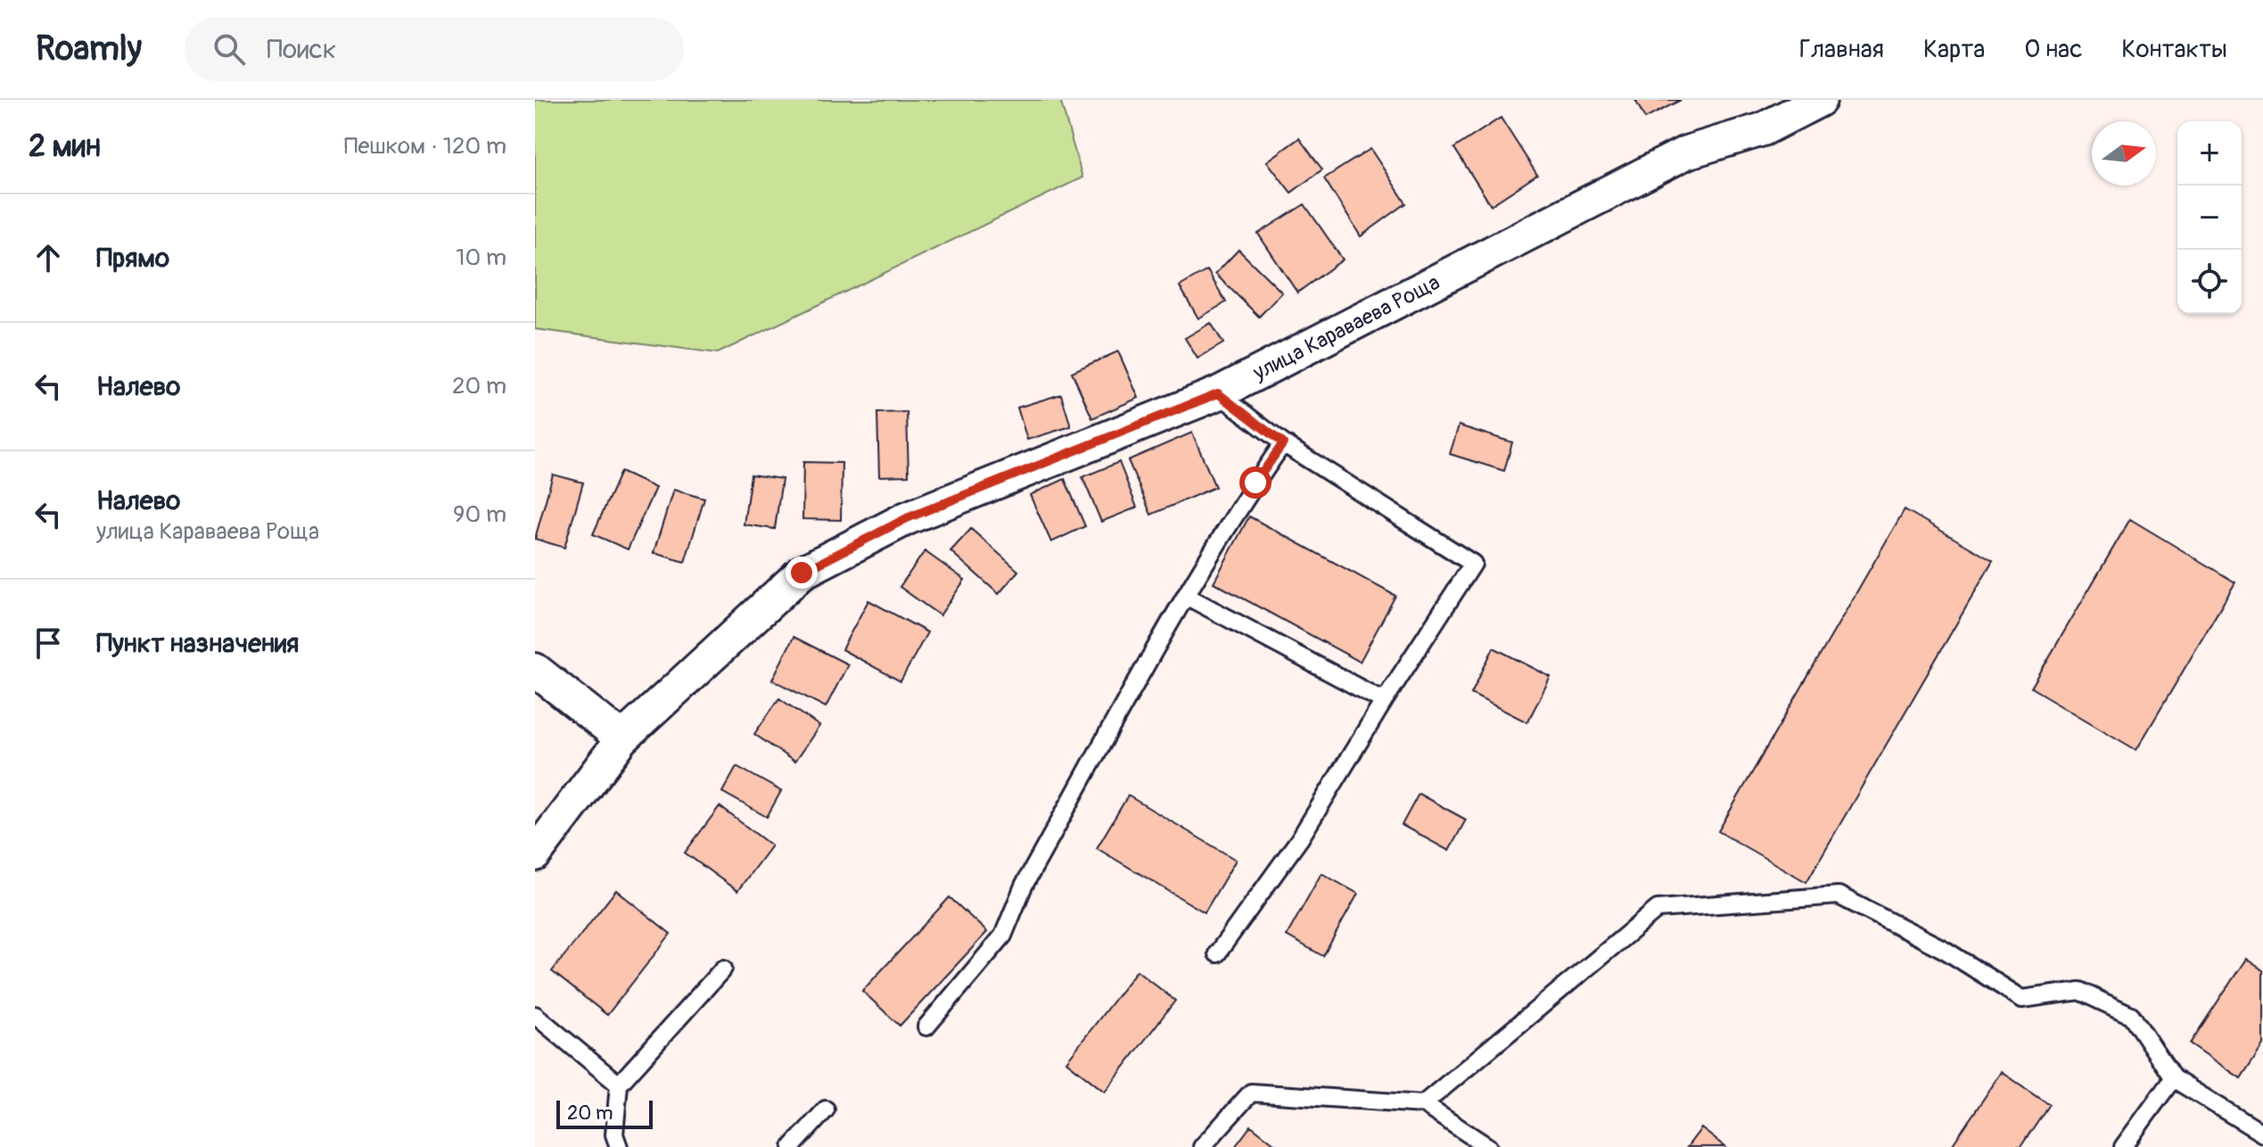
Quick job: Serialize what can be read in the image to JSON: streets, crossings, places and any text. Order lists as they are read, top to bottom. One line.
{"streets":{"street":["улица Караваева Роща"]},"scale_bar":"20 m","north":"right","page":{"header":"Roamly","search":"Поиск","nav":["Главная","Карта","О нас","Контакты"],"heading":["2 мин","Пешком · 120 m"],"map_buttons":["+","−"],"list":[["Прямо","10 m"],["Налево","20 m"],["Налево","улица Караваева Роща","90 m"],"Пункт назначения"],"scale":"20 m"}}
